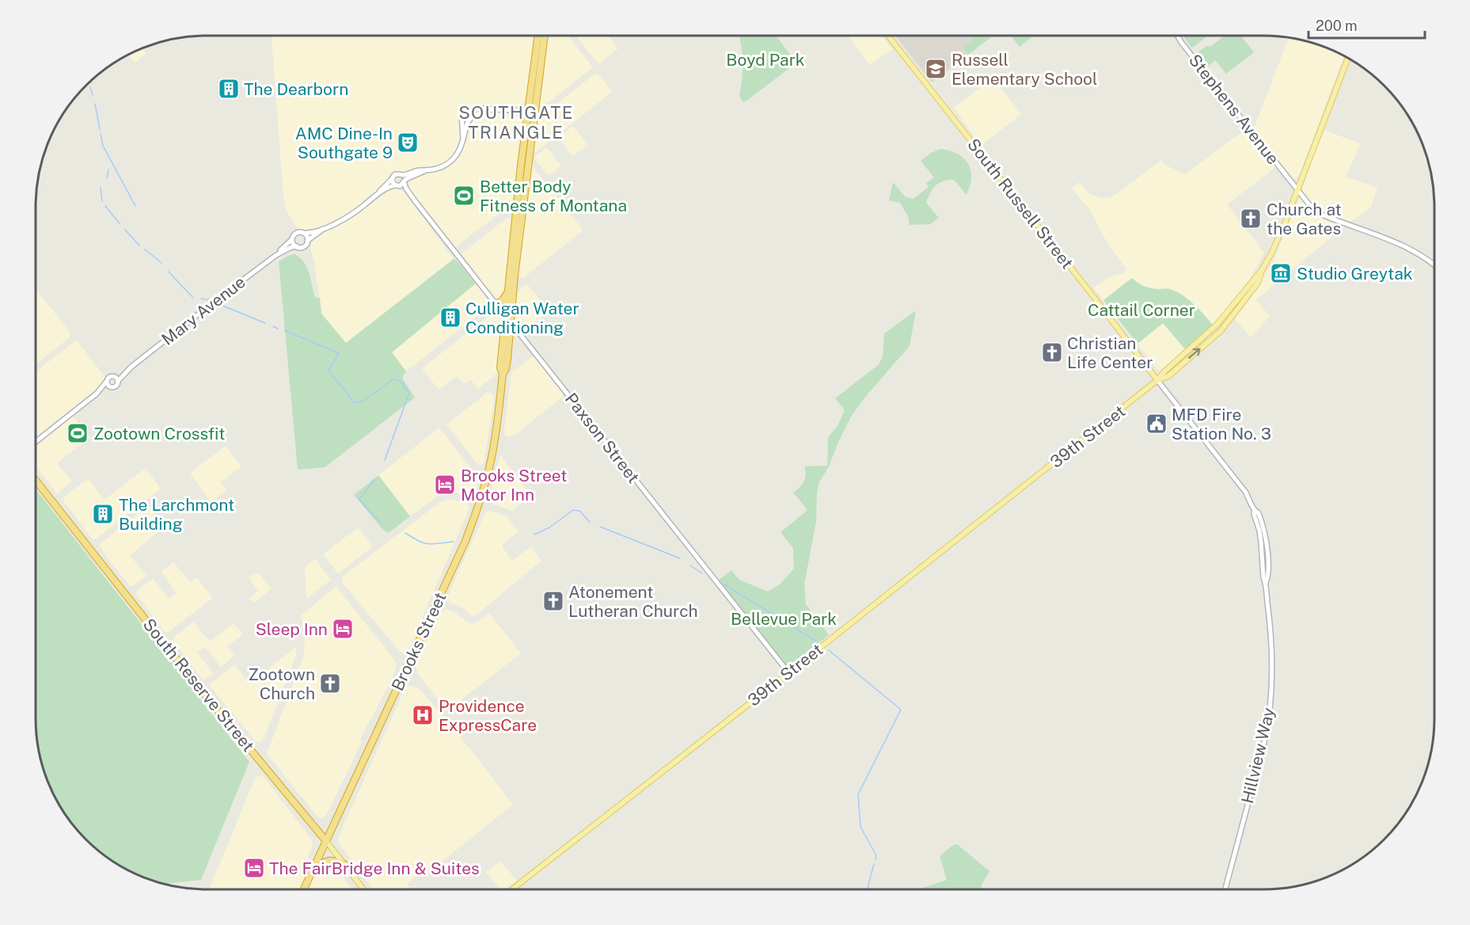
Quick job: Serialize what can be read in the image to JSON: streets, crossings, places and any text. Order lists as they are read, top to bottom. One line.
{"streets":{"highway":["Brooks Street","South Reserve Street"],"main road":["South Russell Street","39th Street"],"street":["Stephens Avenue","Mary Avenue","Paxson Street","Hillview Way"]},"crossings":[["South Russell Street","39th Street"],["South Russell Street","Hillview Way"],["39th Street","Paxson Street"],["39th Street","Hillview Way"],["Paxson Street","Brooks Street"],["Brooks Street","South Reserve Street"]],"districts":["SOUTHGATE TRIANGLE"],"parks":["Boyd Park","Cattail Corner","Bellevue Park"],"places":{"school or university":["Russell Elementary School"],"building":["The Dearborn","Culligan Water Conditioning","The Larchmont Building"],"theatre":["AMC Dine-In Southgate 9"],"sports":["Better Body Fitness of Montana","Zootown Crossfit"],"church":["Church at the Gates","Christian Life Center","Atonement Lutheran Church","Zootown Church"],"museum":["Studio Greytak"],"public building":["MFD Fire Station No. 3"],"hotel":["Brooks Street Motor Inn","Sleep Inn","The FairBridge Inn & Suites"],"hospital":["Providence ExpressCare"]},"scale_bar":"200 m"}
